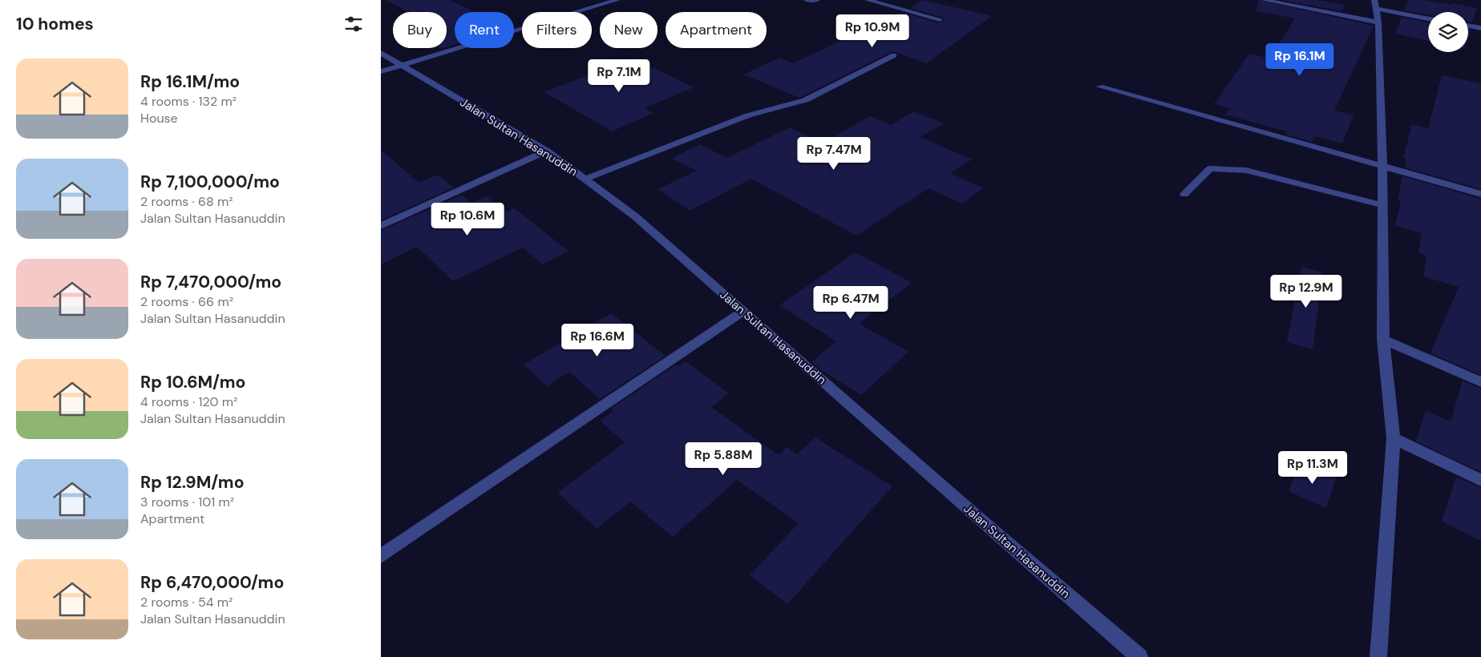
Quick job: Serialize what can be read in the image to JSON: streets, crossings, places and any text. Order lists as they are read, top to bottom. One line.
{"streets":{"street":["Jalan Sultan Hasanuddin"]},"page":{"heading":"10 homes","chip":["Buy","Rent","Filters","New","Apartment"],"price":["Rp 10.9M","Rp 16.1M","Rp 7.1M","Rp 7.47M","Rp 10.6M","Rp 12.9M","Rp 6.47M","Rp 16.6M","Rp 5.88M","Rp 11.3M"],"list":[{"name":"Rp 16.1M/mo","note":"4 rooms · 132 m² · House"},{"name":"Rp 7,100,000/mo","note":"2 rooms · 68 m² · Jalan Sultan Hasanuddin"},{"name":"Rp 7,470,000/mo","note":"2 rooms · 66 m² · Jalan Sultan Hasanuddin"},{"name":"Rp 10.6M/mo","note":"4 rooms · 120 m² · Jalan Sultan Hasanuddin"},{"name":"Rp 12.9M/mo","note":"3 rooms · 101 m² · Apartment"},{"name":"Rp 6,470,000/mo","note":"2 rooms · 54 m² · Jalan Sultan Hasanuddin"}]}}
